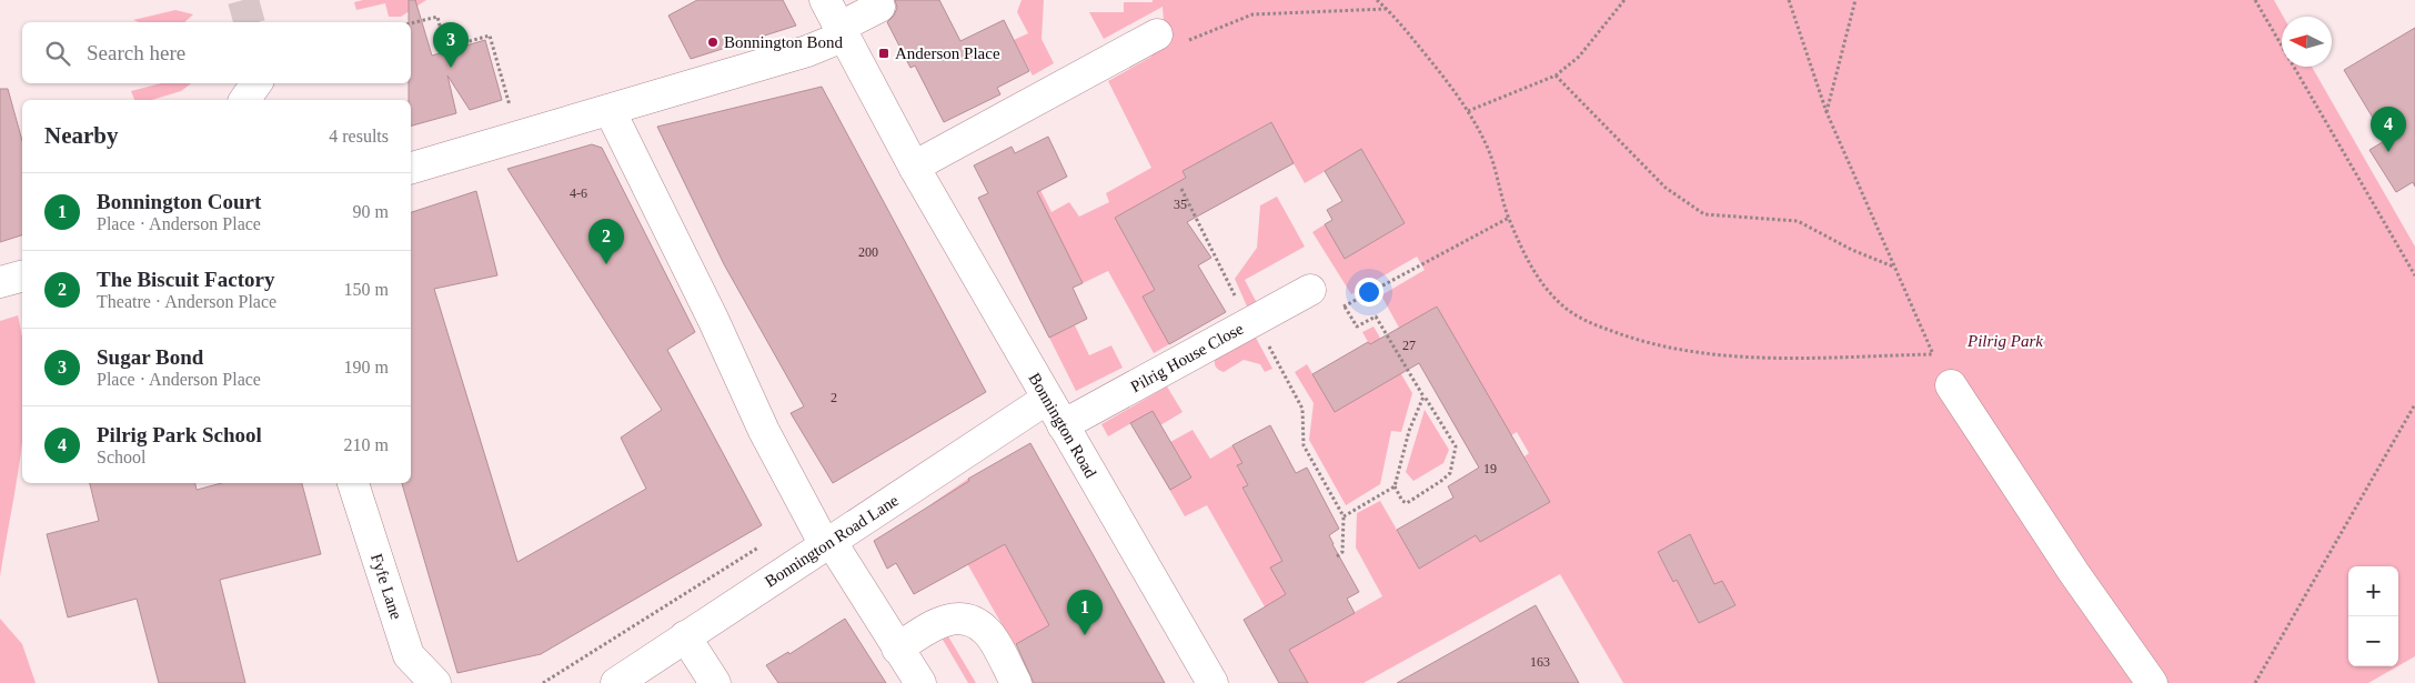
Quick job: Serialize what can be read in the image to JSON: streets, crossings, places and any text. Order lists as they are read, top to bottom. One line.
{"streets":{"street":["Pilrig House Close","Bonnington Road","Bonnington Road Lane","Fyfe Lane"]},"crossings":[["Pilrig House Close","Bonnington Road"],["Bonnington Road","Bonnington Road Lane"]],"parks":["Pilrig Park"],"places":{"other":["Bonnington Bond"],"transit":["Anderson Place"]},"house_numbers":["4-6","35","200","27","2","19","163"],"north":"left","page":{"pins":["3","4","2","1"],"search":"Search here","heading":["Nearby","4 results"],"list":[{"mark":"1","name":"Bonnington Court","note":"Place · Anderson Place","value":"90 m"},{"mark":"2","name":"The Biscuit Factory","note":"Theatre · Anderson Place","value":"150 m"},{"mark":"3","name":"Sugar Bond","note":"Place · Anderson Place","value":"190 m"},{"mark":"4","name":"Pilrig Park School","note":"School","value":"210 m"}],"map_buttons":["+","−"]}}
